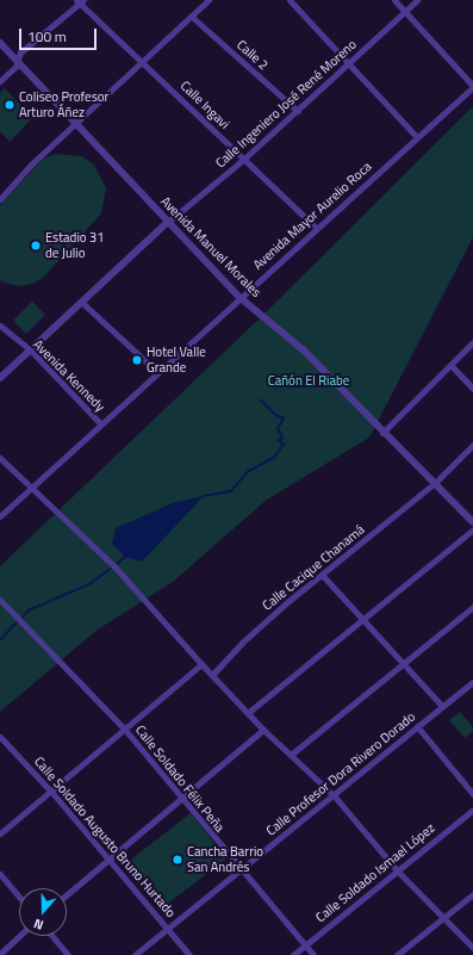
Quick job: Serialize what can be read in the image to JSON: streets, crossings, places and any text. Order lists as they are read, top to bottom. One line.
{"streets":{"street":["Calle 2","Calle Ingeniero José René Moreno","Calle Ingavi","Avenida Mayor Aurelio Roca","Avenida Manuel Morales","Avenida Kennedy","Calle Cacique Chanamá","Calle Profesor Dora Rivero Dorado","Calle Soldado Félix Peña","Calle Soldado Augusto Bruno Hurtado","Calle Soldado Ismael López"]},"crossings":[["Calle 2","Calle Ingeniero José René Moreno"],["Calle Ingeniero José René Moreno","Calle Ingavi"],["Calle Ingeniero José René Moreno","Avenida Manuel Morales"],["Calle Ingavi","Avenida Mayor Aurelio Roca"],["Avenida Mayor Aurelio Roca","Avenida Manuel Morales"],["Avenida Mayor Aurelio Roca","Avenida Kennedy"],["Avenida Manuel Morales","Calle Cacique Chanamá"],["Calle Profesor Dora Rivero Dorado","Calle Soldado Félix Peña"],["Calle Profesor Dora Rivero Dorado","Calle Soldado Augusto Bruno Hurtado"],["Calle Soldado Félix Peña","Calle Soldado Ismael López"]],"parks":["Cañón El Riabe"],"places":["Coliseo Profesor Arturo Áñez","Estadio 31 de Julio","Hotel Valle Grande","Cancha Barrio San Andrés"],"scale_bar":"100 m","north":"bottom"}
